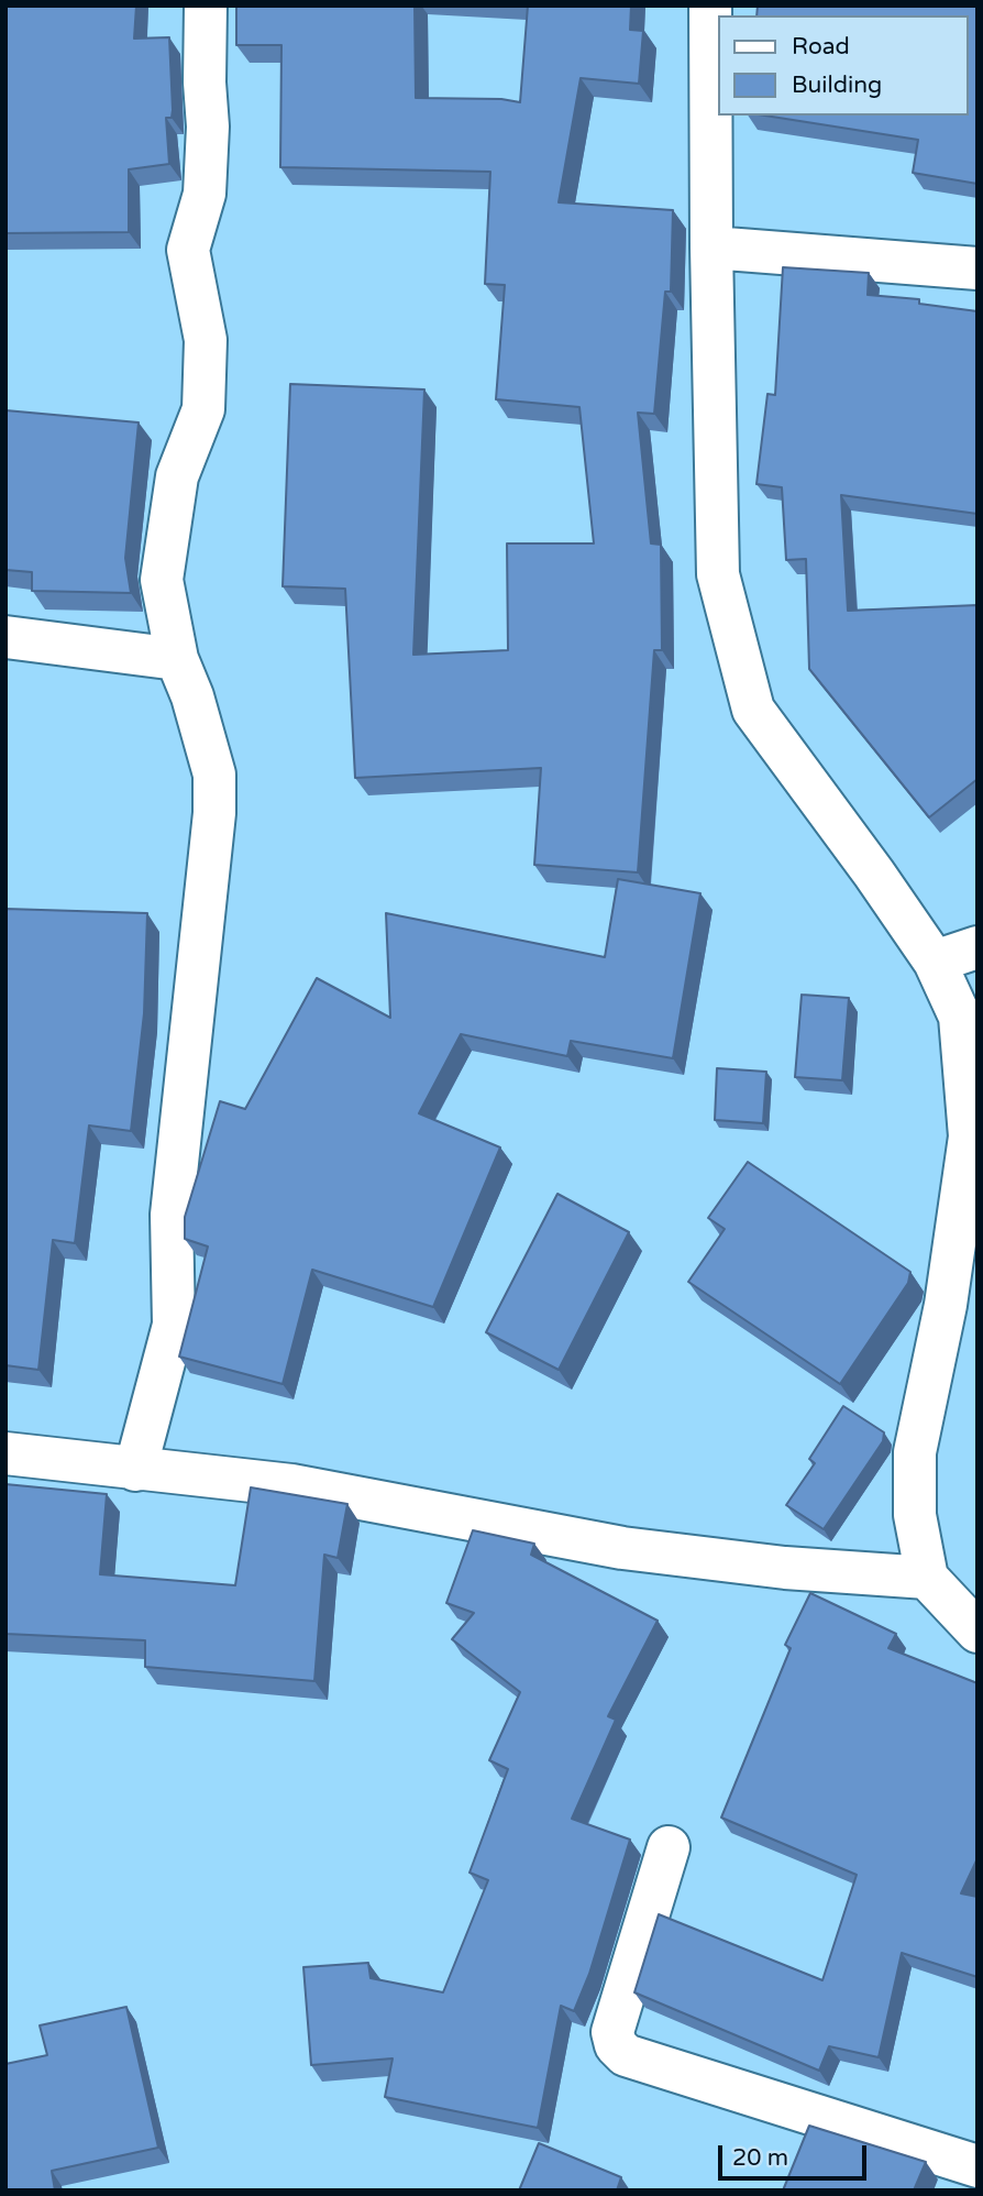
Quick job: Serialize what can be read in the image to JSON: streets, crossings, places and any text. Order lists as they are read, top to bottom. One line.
{"legend":["Road","Building"],"scale_bar":"20 m"}
